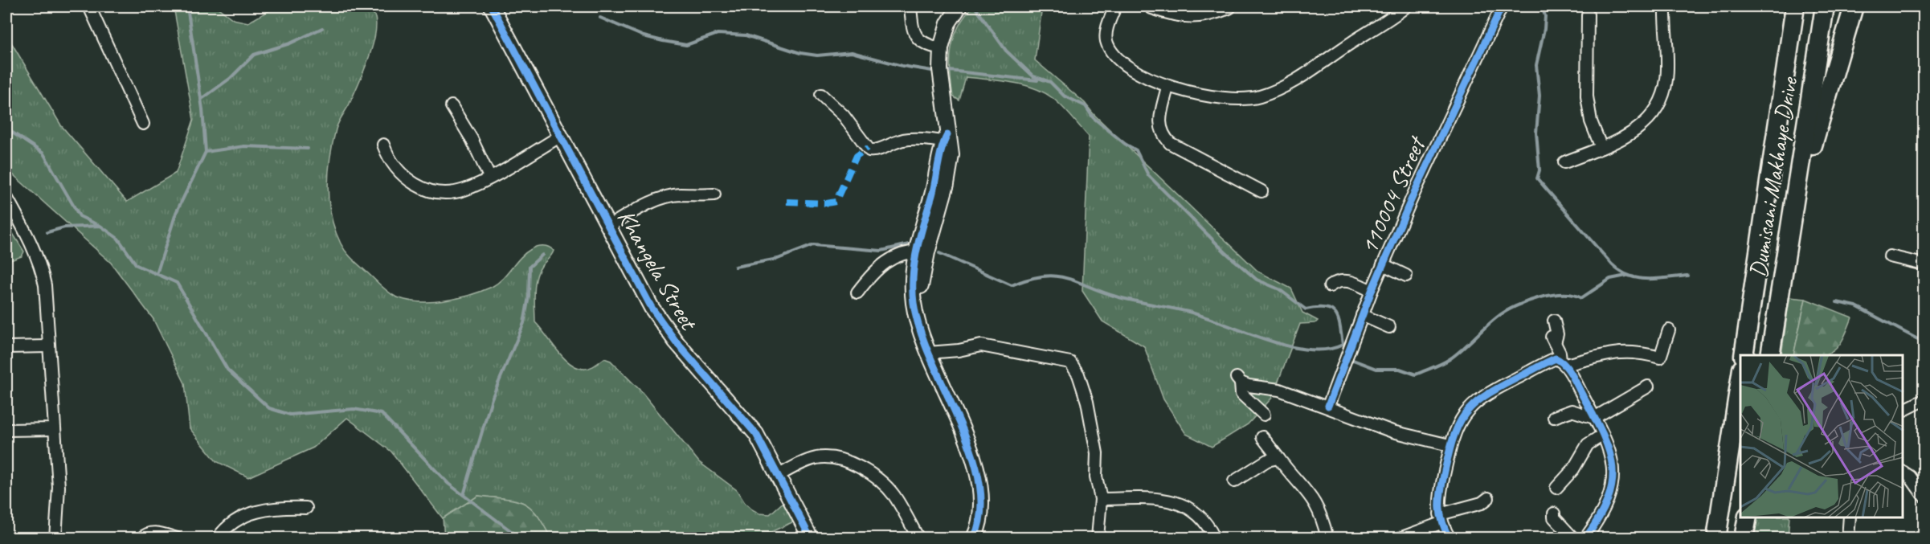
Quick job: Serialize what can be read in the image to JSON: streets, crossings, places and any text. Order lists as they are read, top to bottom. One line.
{"streets":{"main road":["Dumisani Makhaye Drive"],"street":["110004 Street","Khangela Street"]}}
